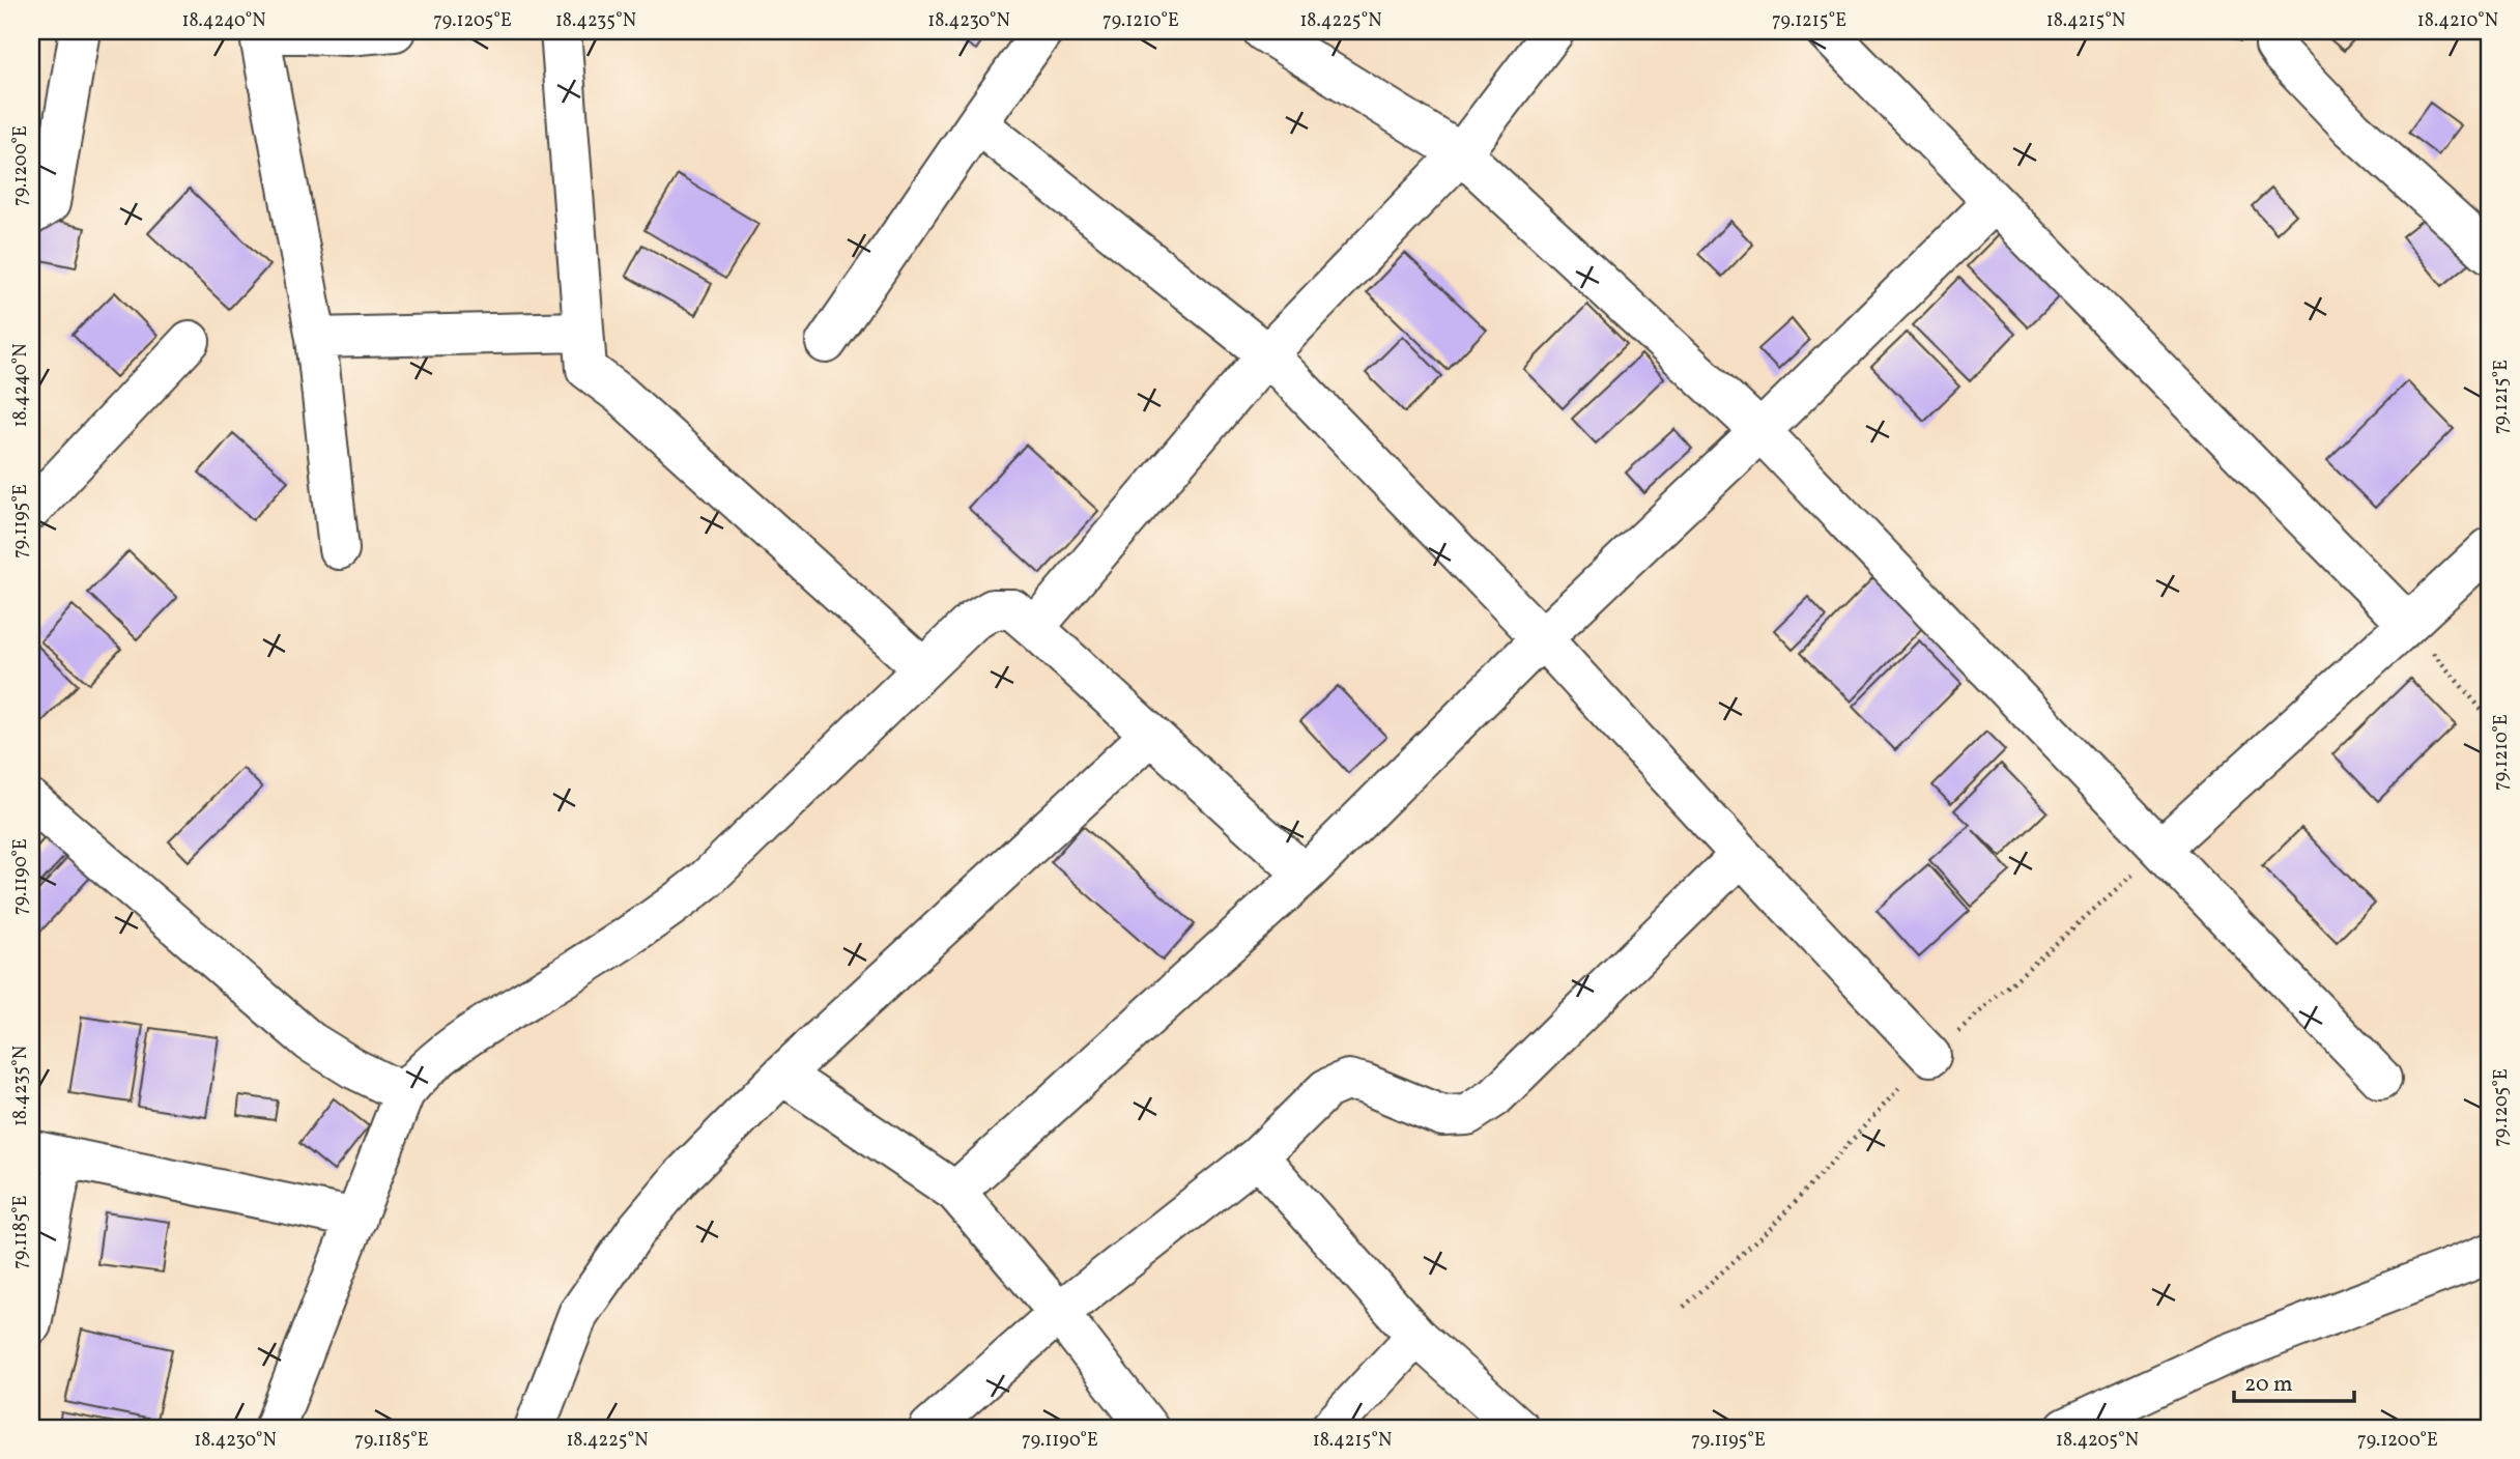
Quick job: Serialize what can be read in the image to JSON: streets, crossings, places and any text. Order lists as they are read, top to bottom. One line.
{"scale_bar":"20 m","coordinates":["18.4240°N","79.1205°E","18.4235°N","18.4230°N","79.1210°E","18.4225°N","79.1215°E","18.4215°N","18.4210°N","79.1200°E","79.1195°E","79.1190°E","79.1185°E","18.4205°N"]}
